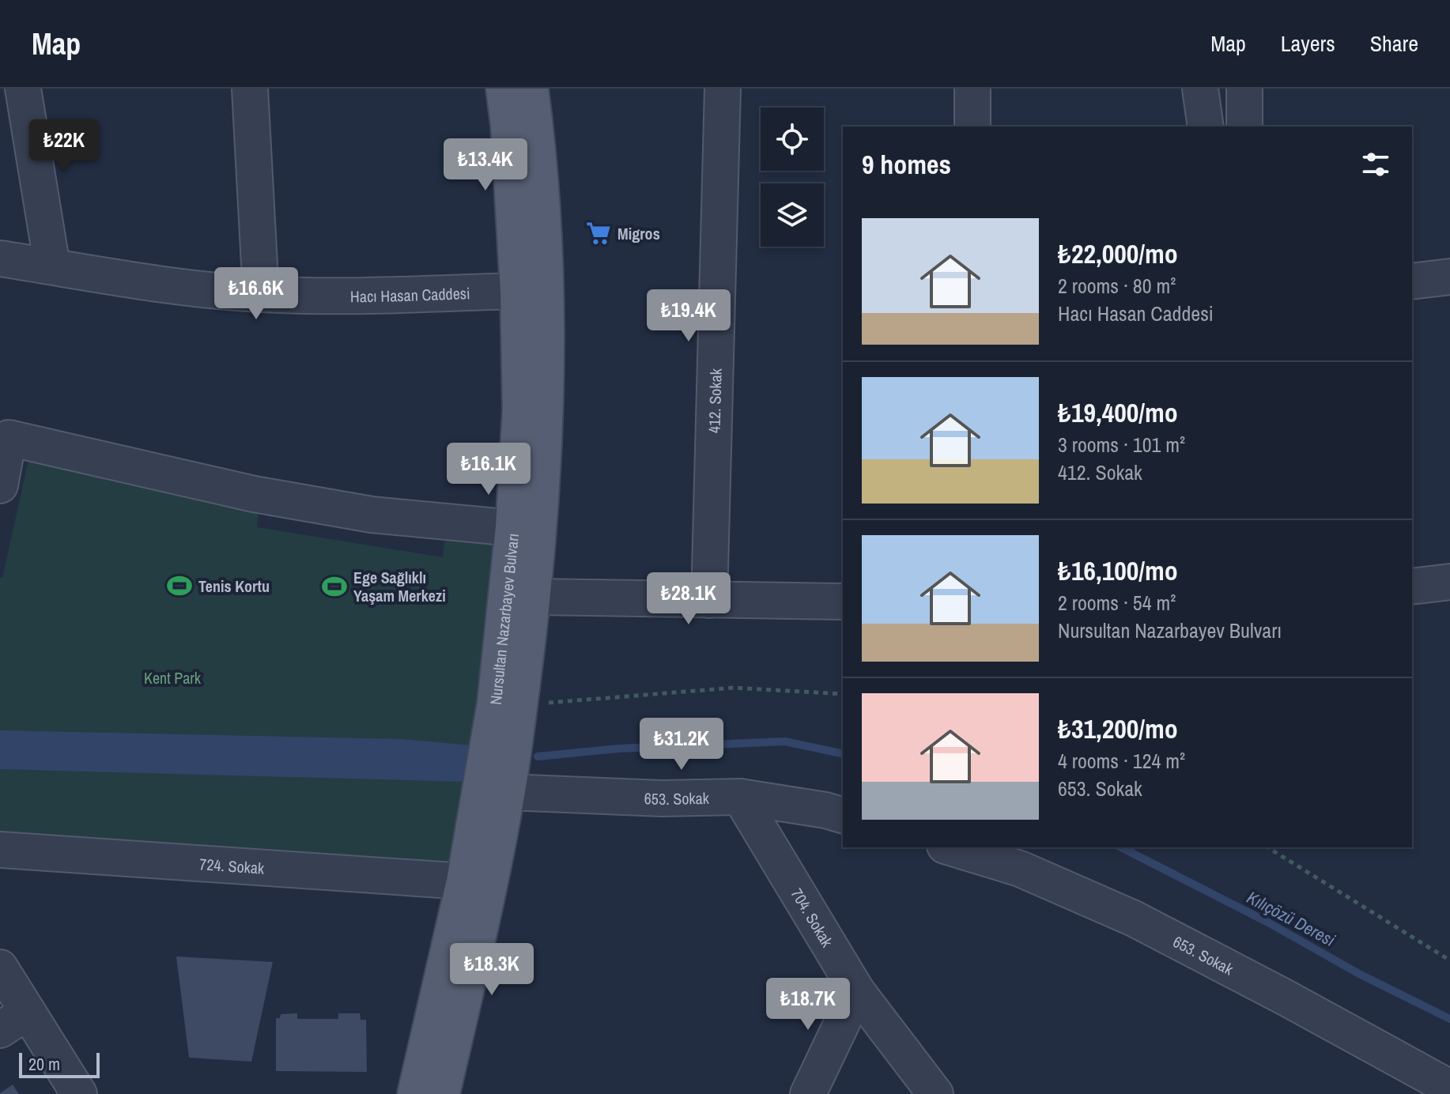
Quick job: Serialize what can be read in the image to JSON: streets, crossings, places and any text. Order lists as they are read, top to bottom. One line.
{"streets":{"main road":["Nursultan Nazarbayev Bulvarı"],"street":["Hacı Hasan Caddesi","412. Sokak","653. Sokak","724. Sokak","704. Sokak"]},"crossings":[["Hacı Hasan Caddesi","Nursultan Nazarbayev Bulvarı"],["Nursultan Nazarbayev Bulvarı","653. Sokak"],["Nursultan Nazarbayev Bulvarı","724. Sokak"],["653. Sokak","704. Sokak"]],"water":["Kılıçözü Deresi"],"parks":["Kent Park"],"places":{"supermarket":["Migros"],"sports":["Tenis Kortu","Ege Sağlıklı Yaşam Merkezi"]},"scale_bar":"20 m","page":{"header":"Map","nav":["Map","Layers","Share"],"price":["₺22K","₺13.4K","₺16.6K","₺19.4K","₺16.1K","₺28.1K","₺31.2K","₺18.3K","₺18.7K"],"heading":"9 homes","list":[{"name":"₺22,000/mo","note":"2 rooms · 80 m² · Hacı Hasan Caddesi"},{"name":"₺19,400/mo","note":"3 rooms · 101 m² · 412. Sokak"},{"name":"₺16,100/mo","note":"2 rooms · 54 m² · Nursultan Nazarbayev Bulvarı"},{"name":"₺31,200/mo","note":"4 rooms · 124 m² · 653. Sokak"}],"scale":"20 m"}}
